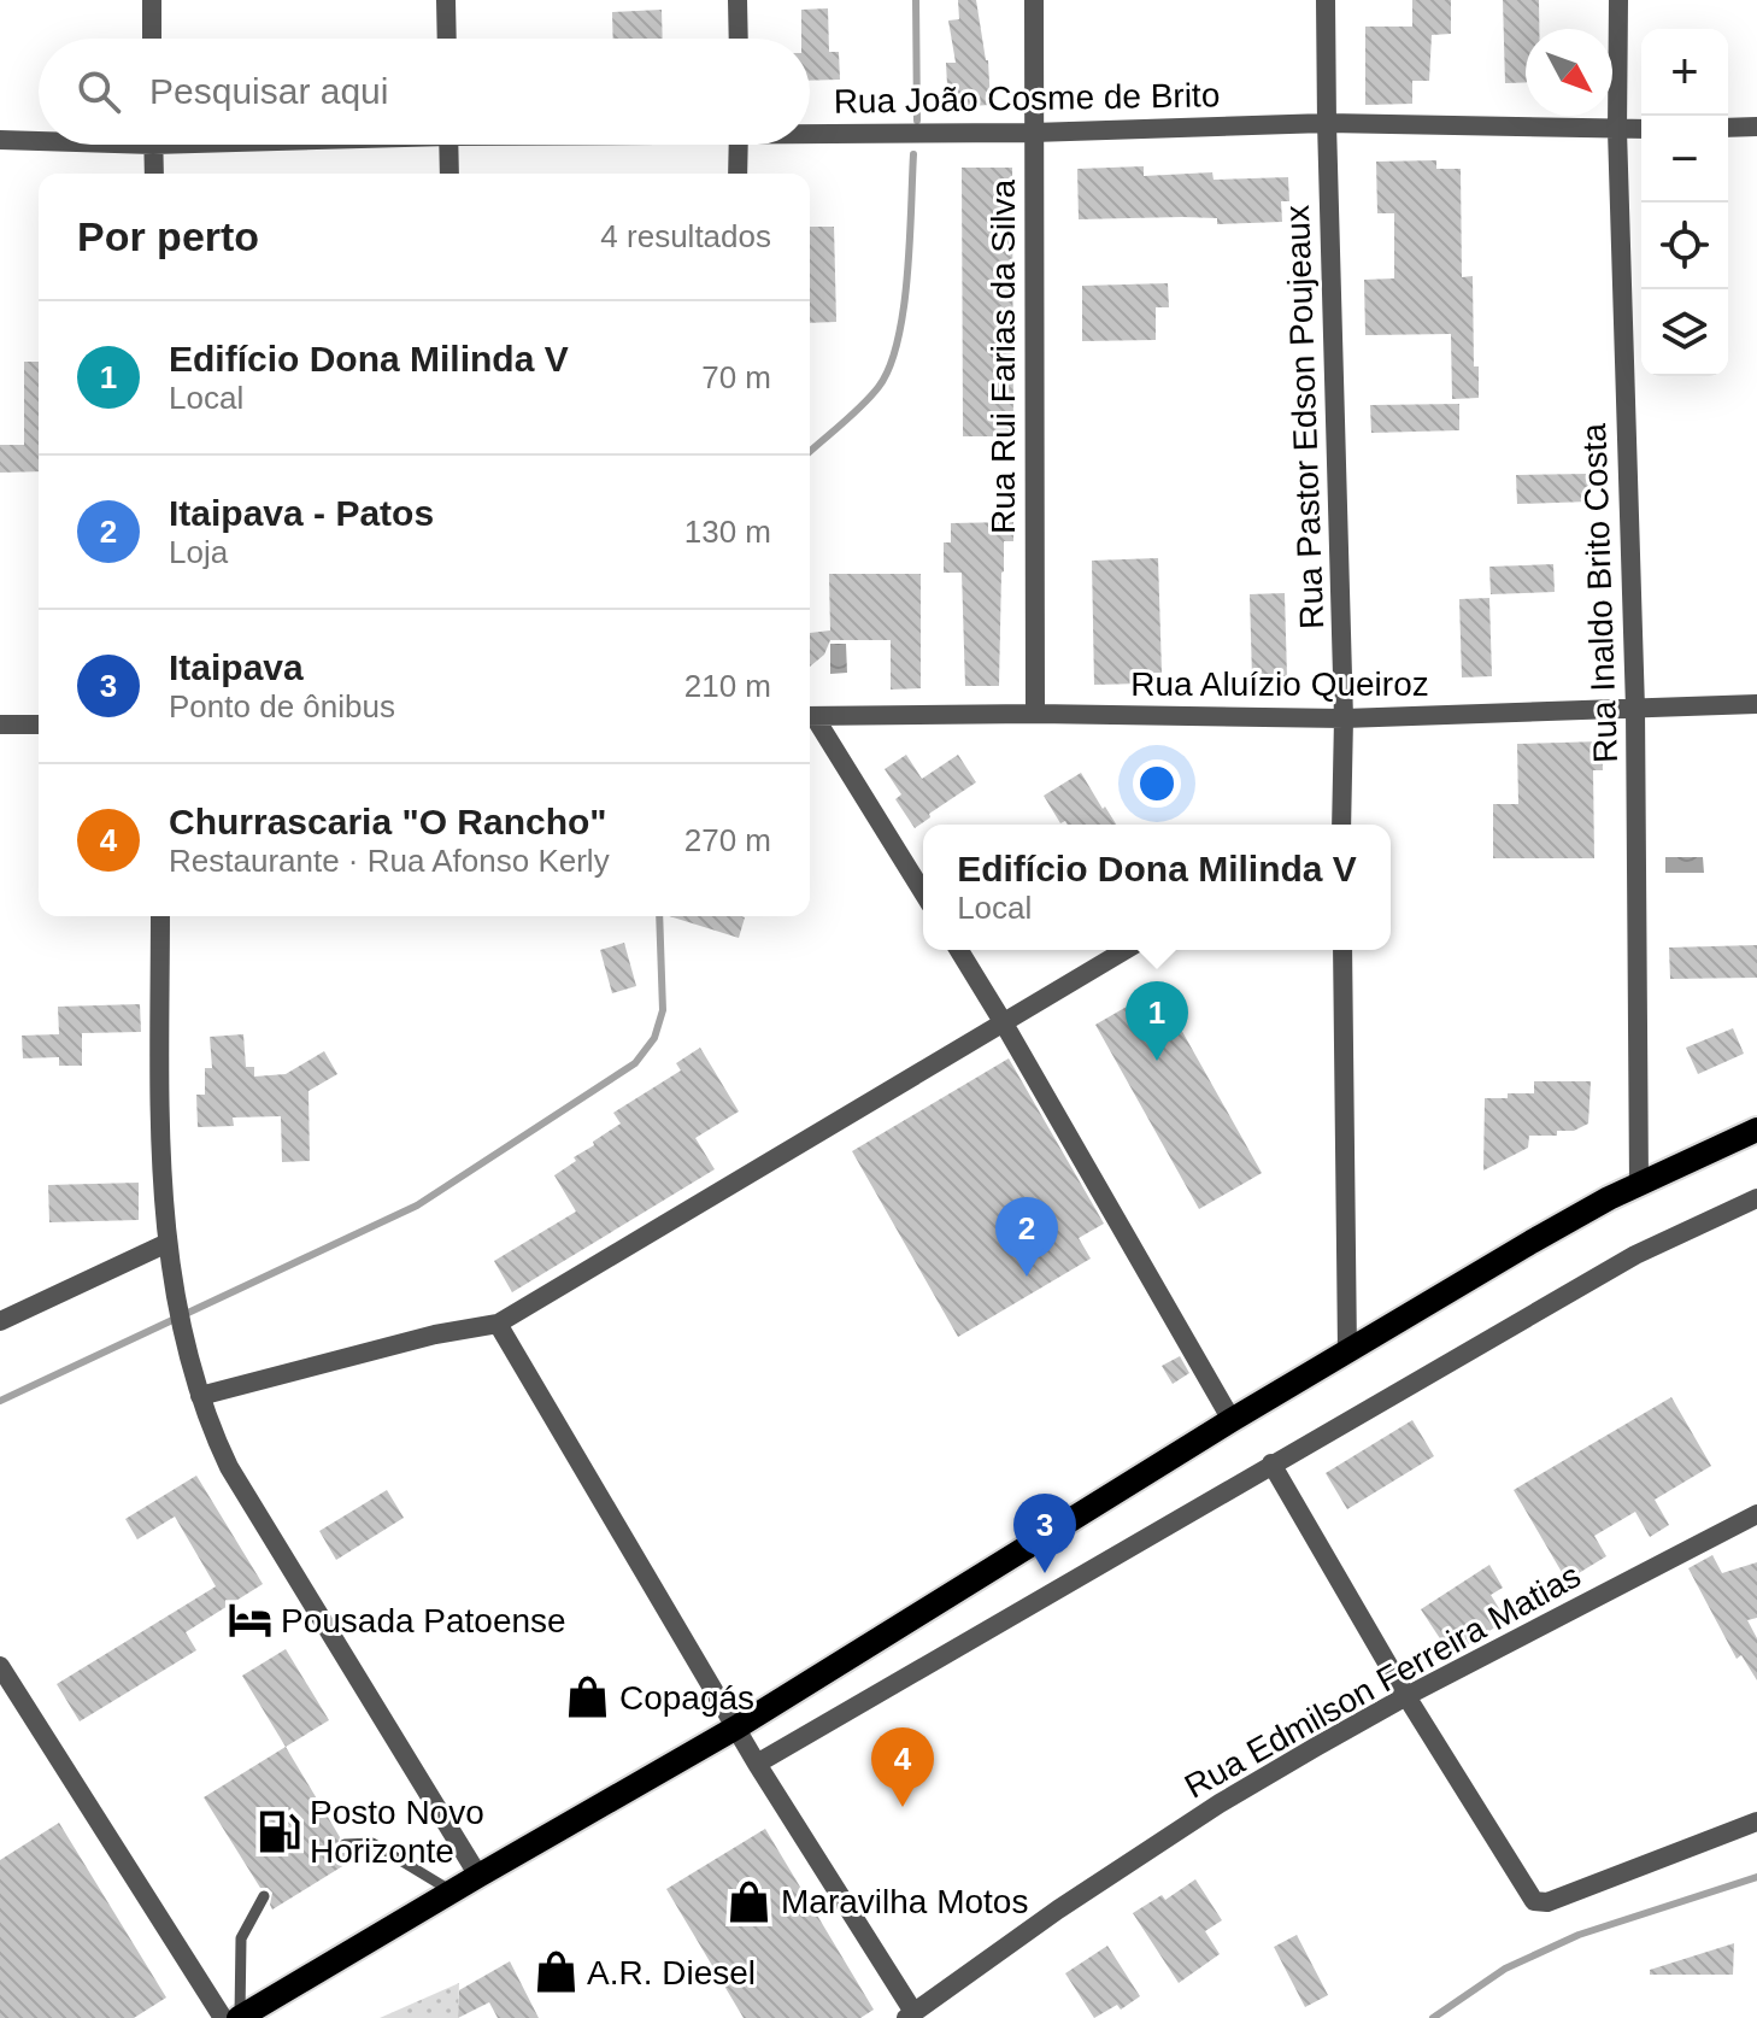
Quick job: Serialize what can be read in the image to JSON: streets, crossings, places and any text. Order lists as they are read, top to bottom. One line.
{"streets":{"street":["Rua João Cosme de Brito","Rua Rui Farias da Silva","Rua Pastor Edson Poujeaux","Rua Inaldo Brito Costa","Rua Aluízio Queiroz","Rua Edmilson Ferreira Matias"]},"crossings":[["Rua João Cosme de Brito","Rua Rui Farias da Silva"],["Rua João Cosme de Brito","Rua Pastor Edson Poujeaux"],["Rua João Cosme de Brito","Rua Inaldo Brito Costa"],["Rua Rui Farias da Silva","Rua Aluízio Queiroz"],["Rua Pastor Edson Poujeaux","Rua Aluízio Queiroz"],["Rua Inaldo Brito Costa","Rua Aluízio Queiroz"]],"places":{"hotel":["Pousada Patoense"],"shop":["Copagás","Maravilha Motos","A.R. Diesel"],"fuel station":["Posto Novo Horizonte"]},"north":"bottom right","page":{"map_buttons":["+","−"],"search":"Pesquisar aqui","heading":["Por perto","4 resultados"],"list":[{"mark":"1","name":"Edifício Dona Milinda V","note":"Local","value":"70 m"},{"mark":"2","name":"Itaipava - Patos","note":"Loja","value":"130 m"},{"mark":"3","name":"Itaipava","note":"Ponto de ônibus","value":"210 m"},{"mark":"4","name":"Churrascaria \"O Rancho\"","note":"Restaurante · Rua Afonso Kerly","value":"270 m"}],"popup":["Edifício Dona Milinda V","Local"],"pins":["1","2","3","4"]}}
